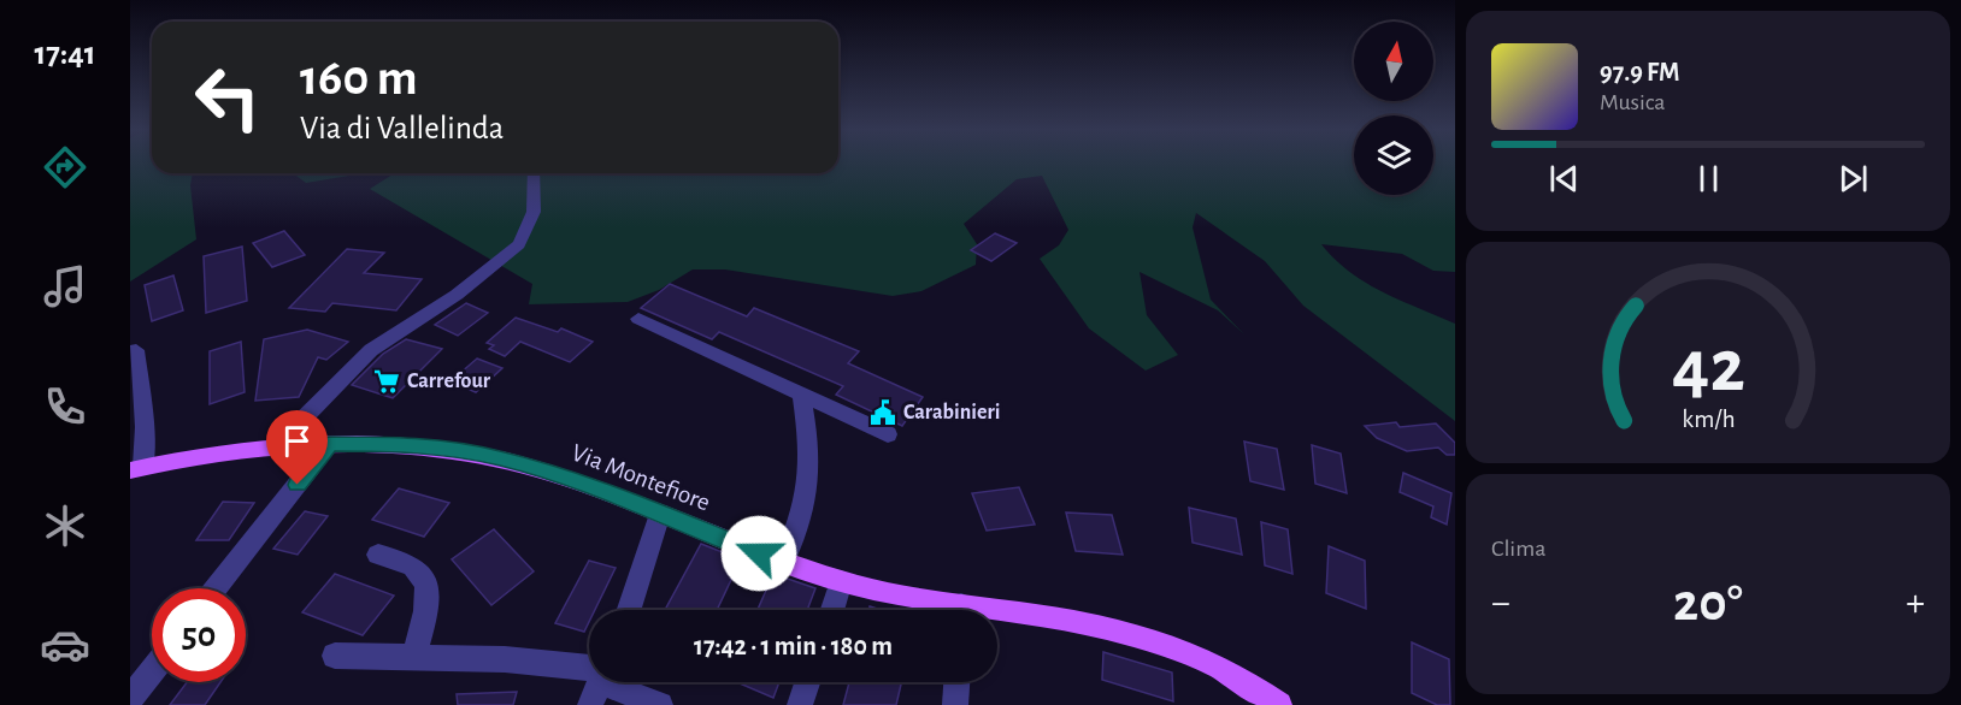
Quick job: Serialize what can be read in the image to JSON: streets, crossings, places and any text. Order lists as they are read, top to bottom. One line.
{"streets":{"main road":["Via Montefiore"]},"places":{"supermarket":["Carrefour"],"public building":["Carabinieri"]},"north":"top","page":{"tabs":"17:41","turn":["160 m","Via di Vallelinda"],"song":["97.9 FM","Musica"],"tile":"Clima","heat":["−","20°","+"],"limit":"50","trip":"17:42 · 1 min · 180 m","gauge":["42","km/h"]}}
